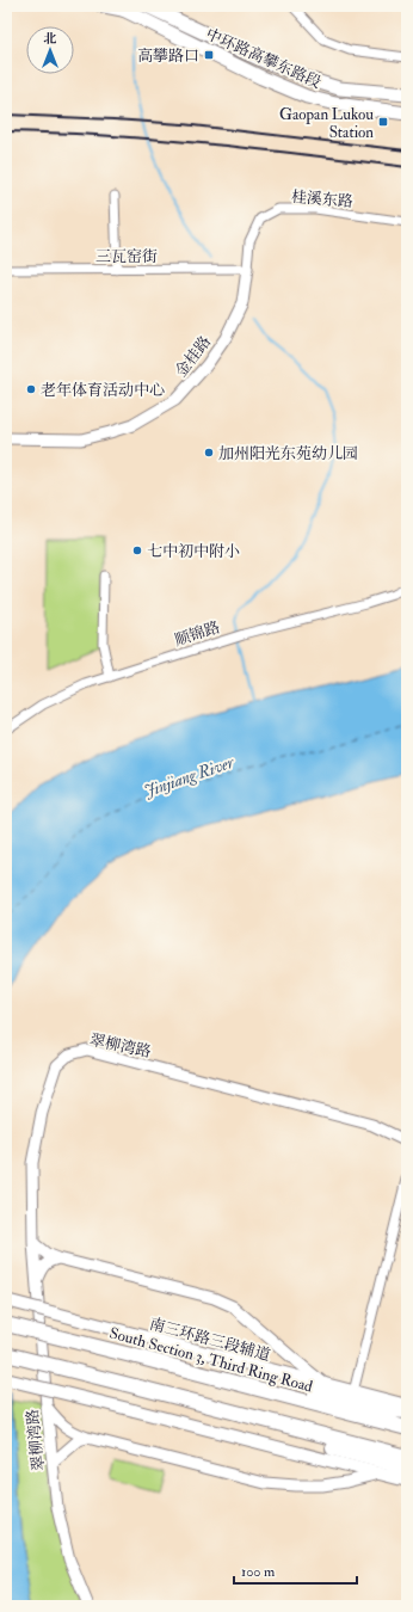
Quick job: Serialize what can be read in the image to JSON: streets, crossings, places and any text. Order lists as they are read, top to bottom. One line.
{"streets":{"highway":["South Section 3, Third Ring Road"],"main road":["中环路高攀东路段","南三环路三段辅道"],"street":["桂溪东路","三瓦窑街","金桂路","顺锦路","翠柳湾路"]},"crossings":[["桂溪东路","三瓦窑街"],["桂溪东路","金桂路"],["三瓦窑街","金桂路"]],"water":["Jinjiang River"],"places":{"transit":["高攀路口","Gaopan Lukou Station"],"other":["老年体育活动中心","加州阳光东苑幼儿园","七中初中附小"]},"scale_bar":"100 m","north":"top"}
